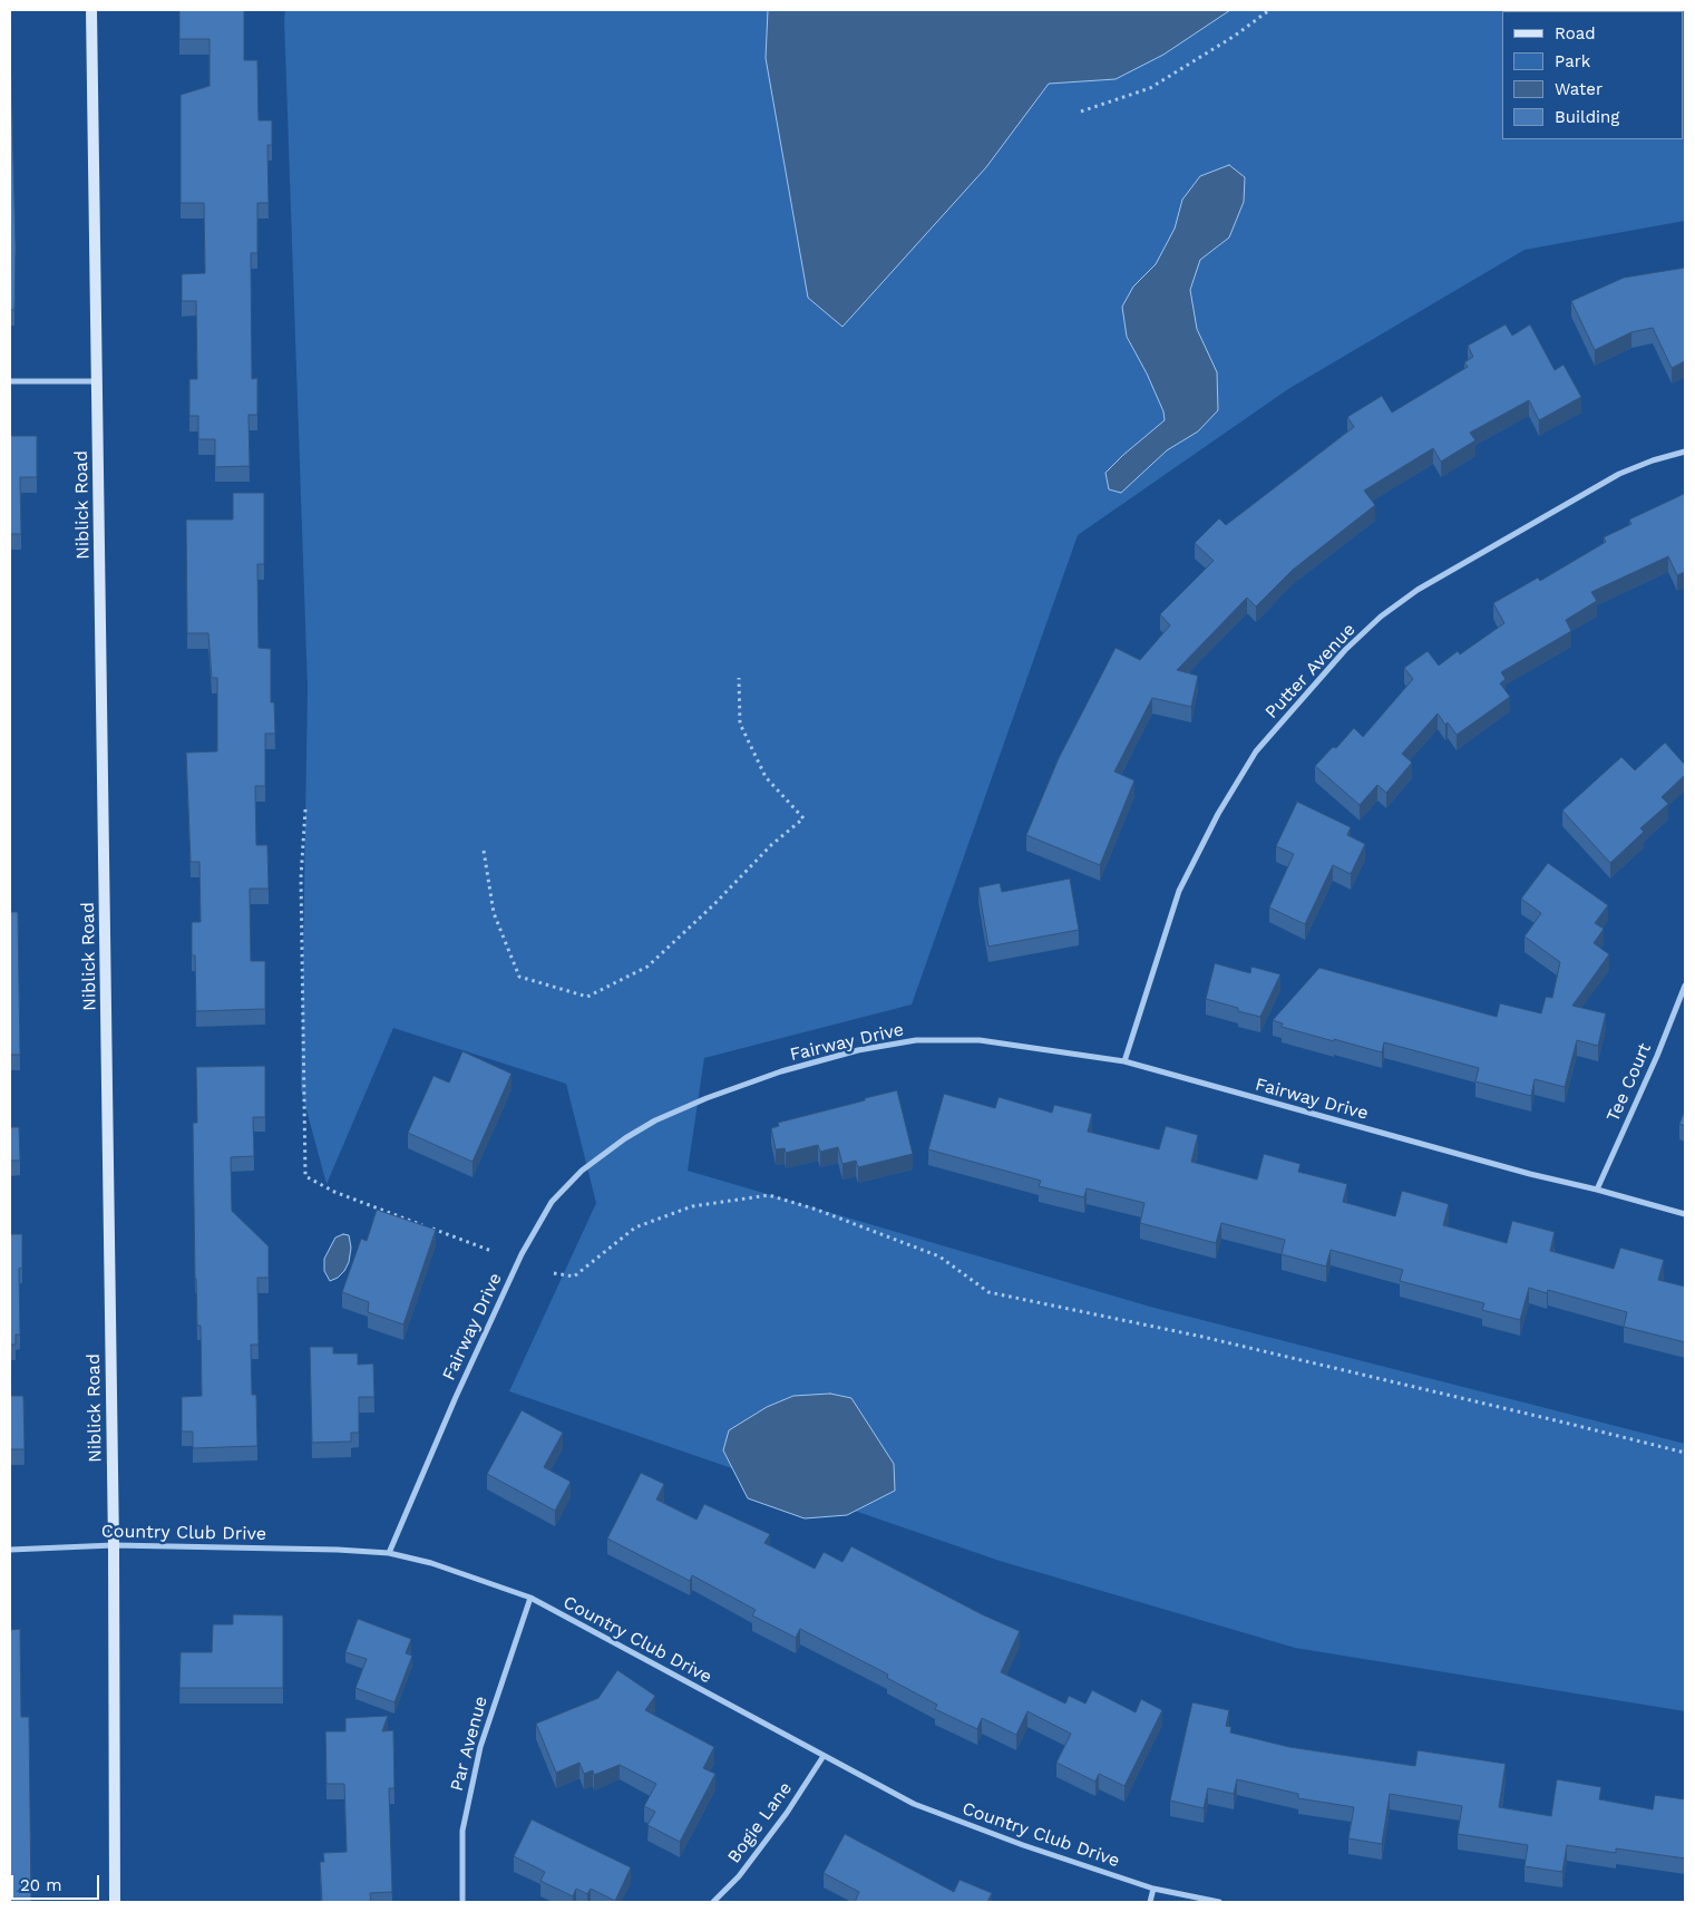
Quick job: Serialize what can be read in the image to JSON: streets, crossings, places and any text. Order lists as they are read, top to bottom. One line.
{"streets":{"main road":["Niblick Road"],"street":["Putter Avenue","Fairway Drive","Tee Court","Country Club Drive","Par Avenue","Bogie Lane"]},"crossings":[["Niblick Road","Country Club Drive"],["Putter Avenue","Fairway Drive"],["Fairway Drive","Tee Court"],["Fairway Drive","Country Club Drive"],["Country Club Drive","Par Avenue"],["Country Club Drive","Bogie Lane"]],"legend":["Road","Park","Water","Building"],"scale_bar":"20 m"}
